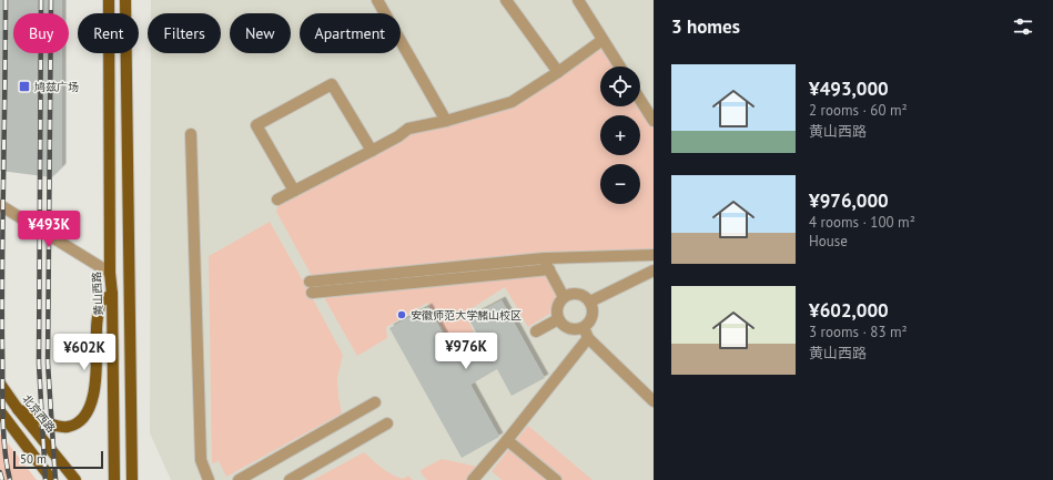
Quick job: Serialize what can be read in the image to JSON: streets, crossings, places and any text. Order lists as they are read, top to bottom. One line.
{"streets":{"main road":["黄山西路","北京西路"]},"places":{"transit":["鸠兹广场"],"other":["安徽师范大学赭山校区"]},"scale_bar":"50 m","page":{"heading":"3 homes","chip":["Buy","Rent","Filters","New","Apartment"],"list":[{"name":"¥493,000","note":"2 rooms · 60 m² · 黄山西路"},{"name":"¥976,000","note":"4 rooms · 100 m² · House"},{"name":"¥602,000","note":"3 rooms · 83 m² · 黄山西路"}],"map_buttons":["+","−"],"price":["¥493K","¥976K","¥602K"],"scale":"50 m"}}
